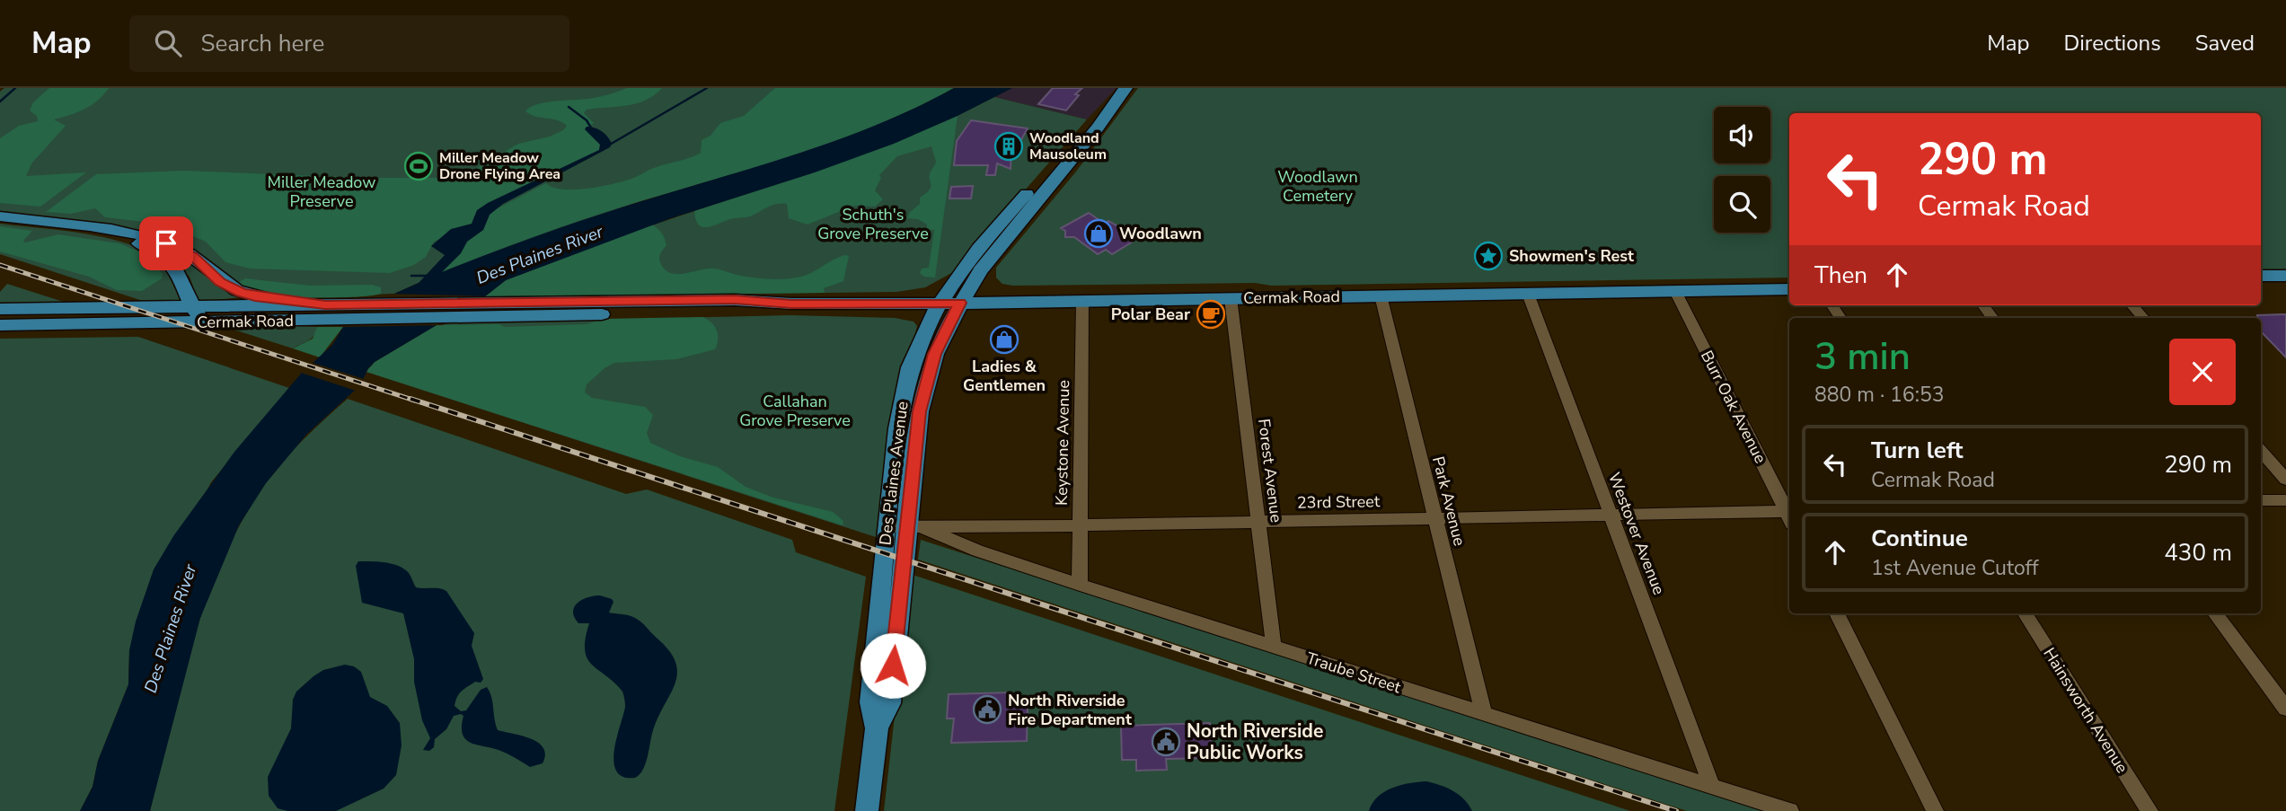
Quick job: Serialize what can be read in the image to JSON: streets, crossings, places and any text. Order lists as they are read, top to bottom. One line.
{"streets":{"main road":["Cermak Road","Des Plaines Avenue"],"street":["Burr Oak Avenue","Keystone Avenue","Forest Avenue","Park Avenue","23rd Street","Westover Avenue","Traube Street","Hainsworth Avenue"]},"crossings":[["Cermak Road","Burr Oak Avenue"],["Cermak Road","Keystone Avenue"],["Cermak Road","Forest Avenue"],["Cermak Road","Des Plaines Avenue"],["Cermak Road","Park Avenue"],["Cermak Road","Westover Avenue"],["Keystone Avenue","23rd Street"],["Keystone Avenue","Traube Street"],["Forest Avenue","23rd Street"],["Forest Avenue","Traube Street"],["Des Plaines Avenue","23rd Street"],["Des Plaines Avenue","Traube Street"],["Park Avenue","23rd Street"],["Park Avenue","Traube Street"],["23rd Street","Westover Avenue"],["23rd Street","Traube Street"],["Westover Avenue","Traube Street"]],"water":["Des Plaines River"],"parks":["Woodlawn Cemetery","Miller Meadow Preserve","Schuth's Grove Preserve","Callahan Grove Preserve"],"places":{"building":["Woodland Mausoleum"],"sports":["Miller Meadow Drone Flying Area"],"shop":["Woodlawn","Ladies & Gentlemen"],"place":["Showmen's Rest"],"cafe":["Polar Bear"],"public building":["North Riverside Fire Department","North Riverside Public Works"]},"page":{"header":"Map","search":"Search here","nav":["Map","Directions","Saved"],"turn":["290 m","Cermak Road"],"then":"Then","heading":["3 min","880 m · 16:53"],"list":[{"name":"Turn left","note":"Cermak Road","value":"290 m"},{"name":"Continue","note":"1st Avenue Cutoff","value":"430 m"}]}}
